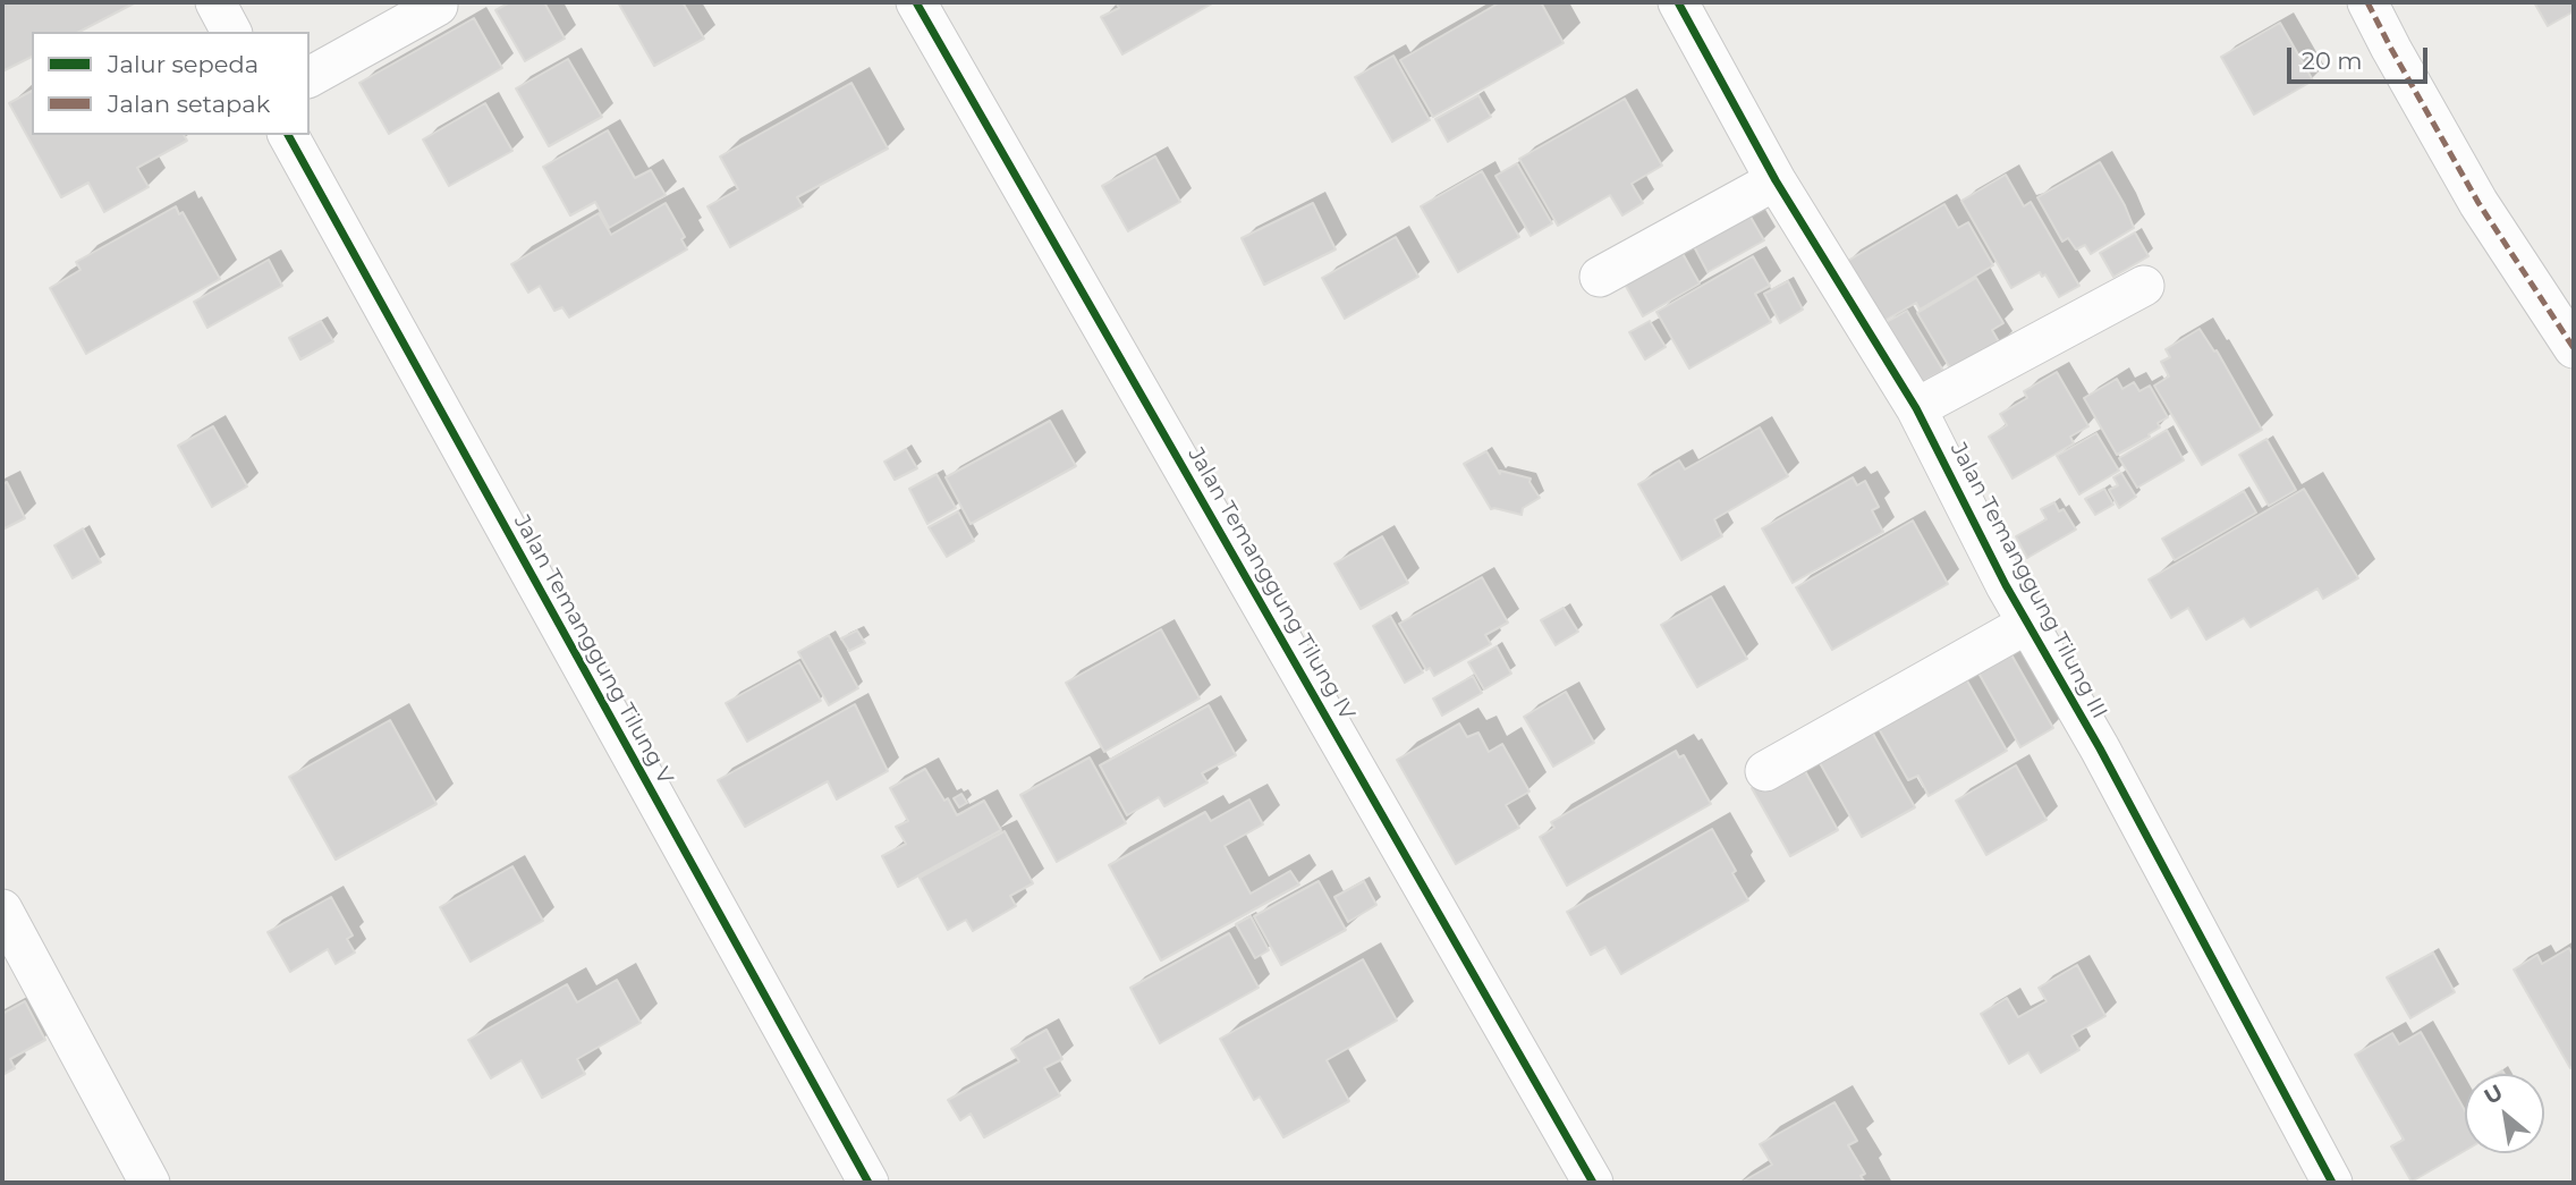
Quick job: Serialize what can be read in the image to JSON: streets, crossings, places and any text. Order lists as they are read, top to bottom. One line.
{"streets":{"street":["Jalan Temanggung Tilung III","Jalan Temanggung Tilung IV","Jalan Temanggung Tilung V"]},"legend":["Jalur sepeda","Jalan setapak"],"scale_bar":"20 m","north":"top left"}
